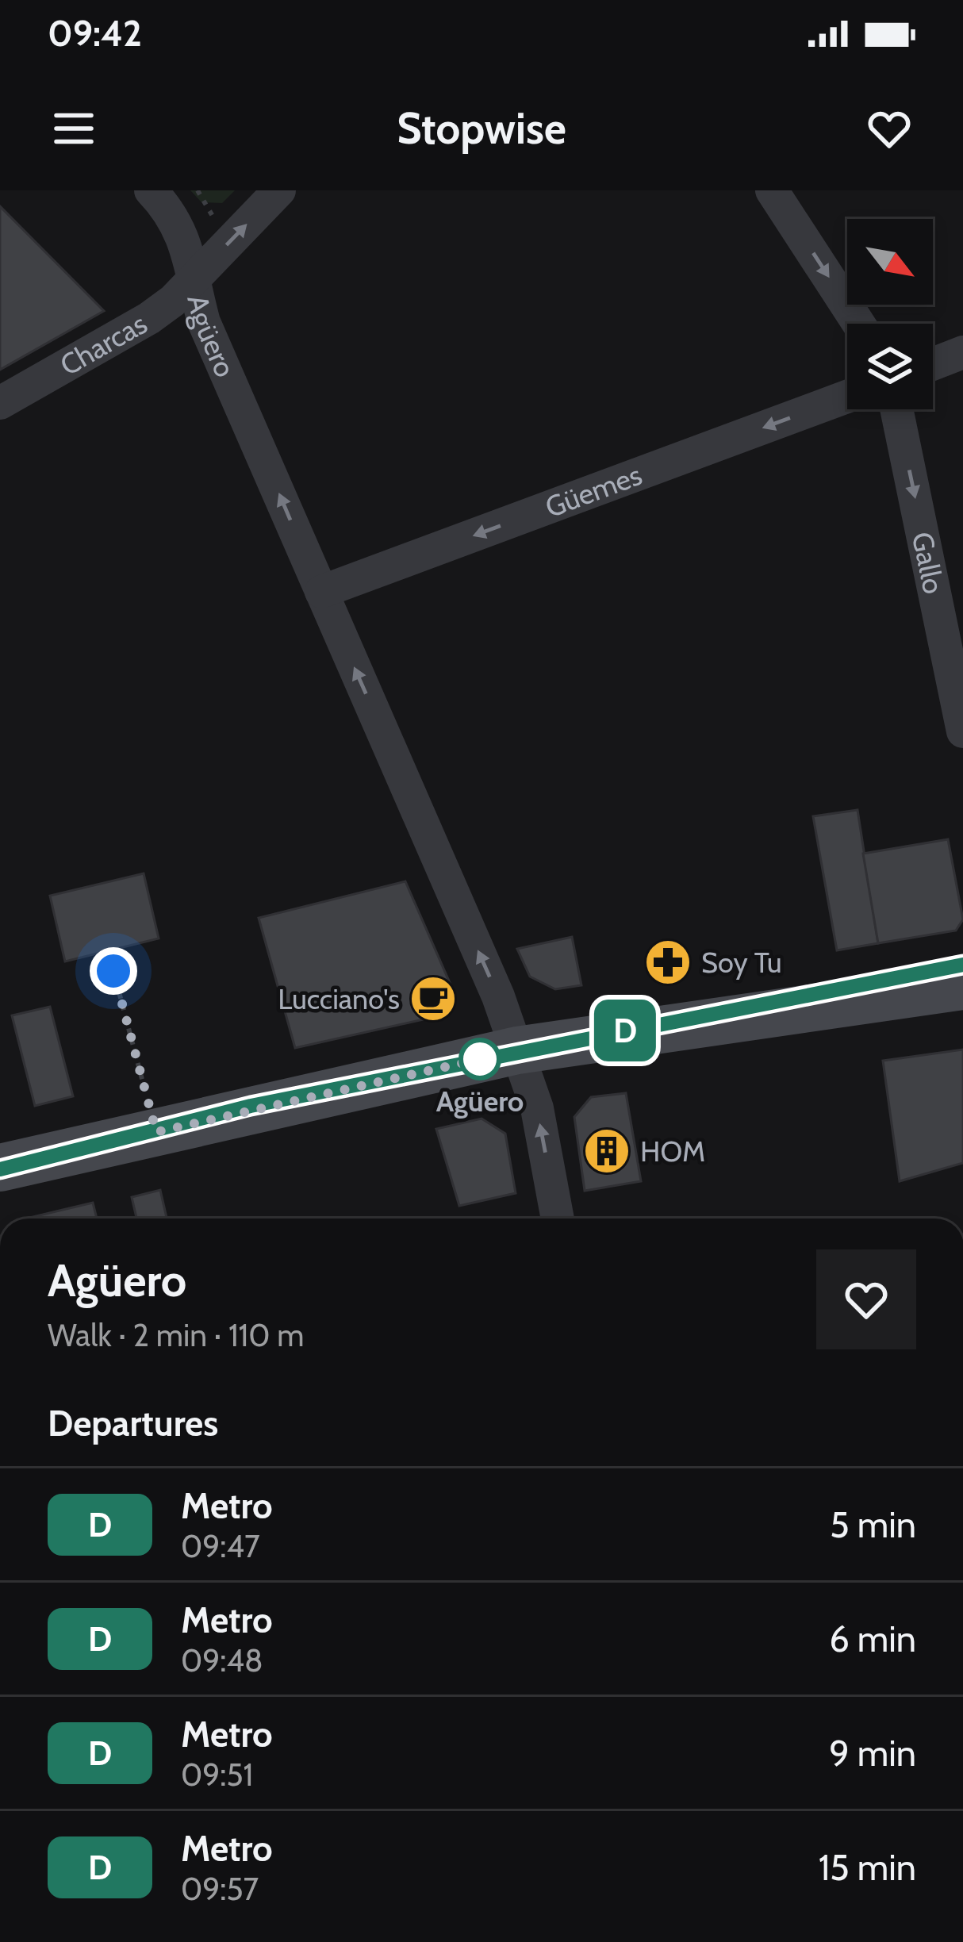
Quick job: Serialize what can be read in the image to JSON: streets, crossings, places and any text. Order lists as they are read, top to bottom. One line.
{"streets":{"street":["Agüero","Charcas","Güemes","Gallo"]},"crossings":[["Agüero","Charcas"],["Agüero","Güemes"]],"one_way":["Agüero","Güemes","Gallo"],"places":{"pharmacy":["Soy Tu"],"cafe":["Lucciano's"],"other":["Agüero"],"building":["HOM"]},"lines":["metro line D"],"north":"bottom right","page":{"status":"09:42","header":"Stopwise","on_map":"D","heading":[["Agüero","Walk · 2 min · 110 m"],"Departures"],"list":[{"mark":"D","name":"Metro","note":"09:47","value":"5 min"},{"mark":"D","name":"Metro","note":"09:48","value":"6 min"},{"mark":"D","name":"Metro","note":"09:51","value":"9 min"},{"mark":"D","name":"Metro","note":"09:57","value":"15 min"}]}}
